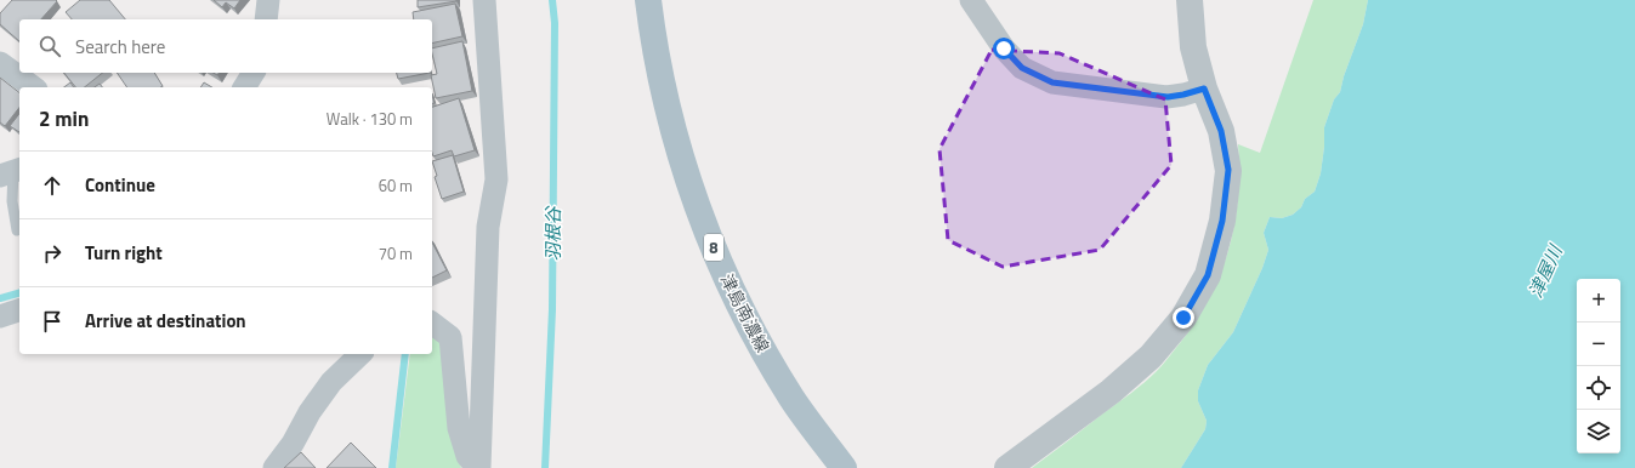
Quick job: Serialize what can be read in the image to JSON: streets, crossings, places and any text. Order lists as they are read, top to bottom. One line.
{"streets":{"main road":["8","津島南濃線"]},"water":["羽根谷","津屋川"],"page":{"search":"Search here","heading":["2 min","Walk · 130 m"],"list":[["Continue","60 m"],["Turn right","70 m"],"Arrive at destination"],"map_buttons":["+","−"]}}
